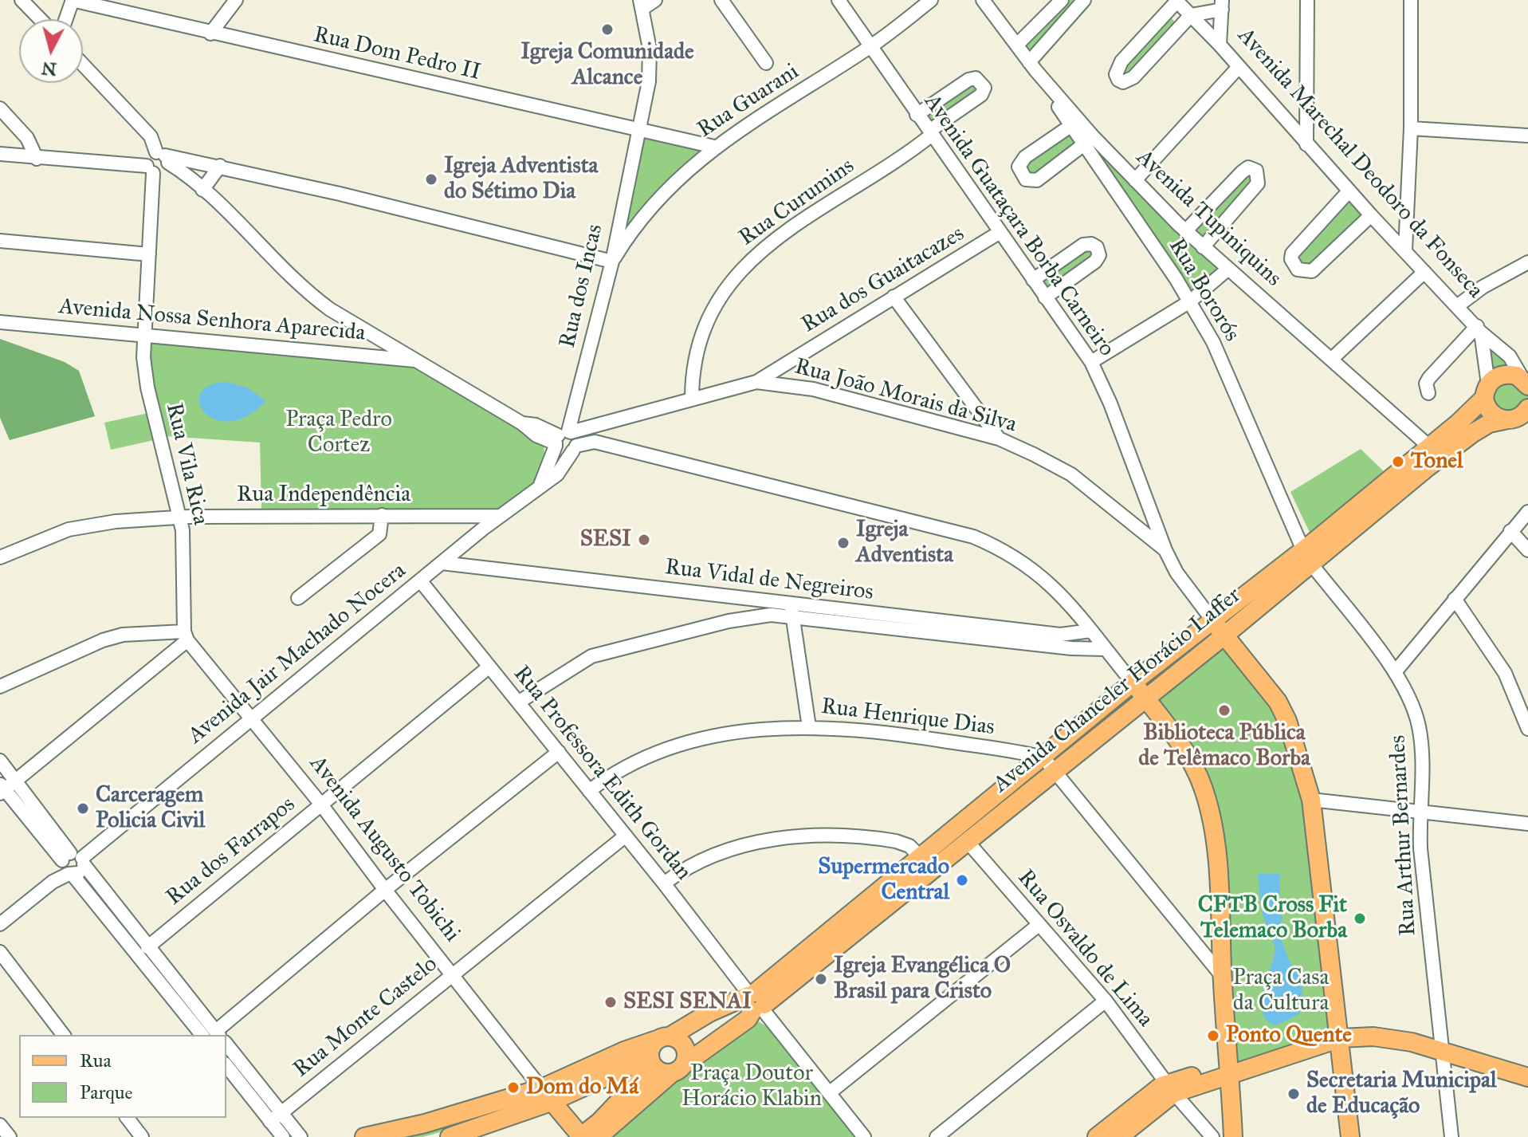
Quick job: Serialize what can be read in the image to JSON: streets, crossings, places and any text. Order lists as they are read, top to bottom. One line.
{"streets":{"main road":["Avenida Chanceler Horácio Laffer","Avenida Augusto Tobichi"],"street":["Rua Dom Pedro II","Rua Guarani","Avenida Marechal Deodoro da Fonseca","Rua Curumins","Avenida Tupiniquins","Avenida Guataçara Borba Carneiro","Rua dos Guaitacazes","Rua dos Incas","Rua Bororós","Avenida Nossa Senhora Aparecida","Rua João Morais da Silva","Rua Vila Rica","Rua Independência","Rua Vidal de Negreiros","Avenida Jair Machado Nocera","Rua Henrique Dias","Rua Professora Edith Gordan","Rua Arthur Bernardes","Rua dos Farrapos","Rua Osvaldo de Lima","Rua Monte Castelo"]},"crossings":[["Rua Dom Pedro II","Rua Guarani"],["Rua Dom Pedro II","Rua dos Incas"],["Rua Guarani","Avenida Guataçara Borba Carneiro"],["Rua Guarani","Rua dos Incas"],["Avenida Marechal Deodoro da Fonseca","Avenida Chanceler Horácio Laffer"],["Rua Curumins","Avenida Guataçara Borba Carneiro"],["Rua Curumins","Rua João Morais da Silva"],["Avenida Tupiniquins","Rua Bororós"],["Avenida Tupiniquins","Avenida Chanceler Horácio Laffer"],["Avenida Guataçara Borba Carneiro","Rua dos Guaitacazes"],["Avenida Guataçara Borba Carneiro","Rua João Morais da Silva"],["Avenida Guataçara Borba Carneiro","Avenida Chanceler Horácio Laffer"],["Rua dos Guaitacazes","Rua João Morais da Silva"],["Rua dos Incas","Rua João Morais da Silva"],["Rua dos Incas","Avenida Jair Machado Nocera"],["Rua Bororós","Avenida Chanceler Horácio Laffer"],["Rua Bororós","Rua Arthur Bernardes"],["Avenida Nossa Senhora Aparecida","Rua Vila Rica"],["Rua Vila Rica","Rua Independência"],["Rua Vila Rica","Avenida Augusto Tobichi"],["Rua Independência","Avenida Jair Machado Nocera"],["Rua Vidal de Negreiros","Avenida Jair Machado Nocera"],["Avenida Jair Machado Nocera","Rua Professora Edith Gordan"],["Avenida Jair Machado Nocera","Avenida Augusto Tobichi"],["Avenida Chanceler Horácio Laffer","Rua Henrique Dias"],["Avenida Chanceler Horácio Laffer","Rua Professora Edith Gordan"],["Avenida Chanceler Horácio Laffer","Rua Arthur Bernardes"],["Avenida Chanceler Horácio Laffer","Avenida Augusto Tobichi"],["Avenida Chanceler Horácio Laffer","Rua Osvaldo de Lima"],["Rua Henrique Dias","Rua Professora Edith Gordan"],["Rua Professora Edith Gordan","Rua dos Farrapos"],["Rua Professora Edith Gordan","Rua Monte Castelo"],["Avenida Augusto Tobichi","Rua dos Farrapos"],["Avenida Augusto Tobichi","Rua Monte Castelo"]],"parks":["Praça Pedro Cortez","Praça Casa da Cultura","Praça Doutor Horácio Klabin"],"places":["Igreja Comunidade Alcance","Igreja Adventista do Sétimo Dia","Tonel","SESI","Igreja Adventista","Biblioteca Pública de Telêmaco Borba","Carceragem Policia Civil","Supermercado Central","CFTB Cross Fit Telemaco Borba","Igreja Evangélica O Brasil para Cristo","SESI SENAI","Ponto Quente","Dom do Má","Secretaria Municipal de Educação"],"legend":["Rua","Parque"],"north":"bottom"}
